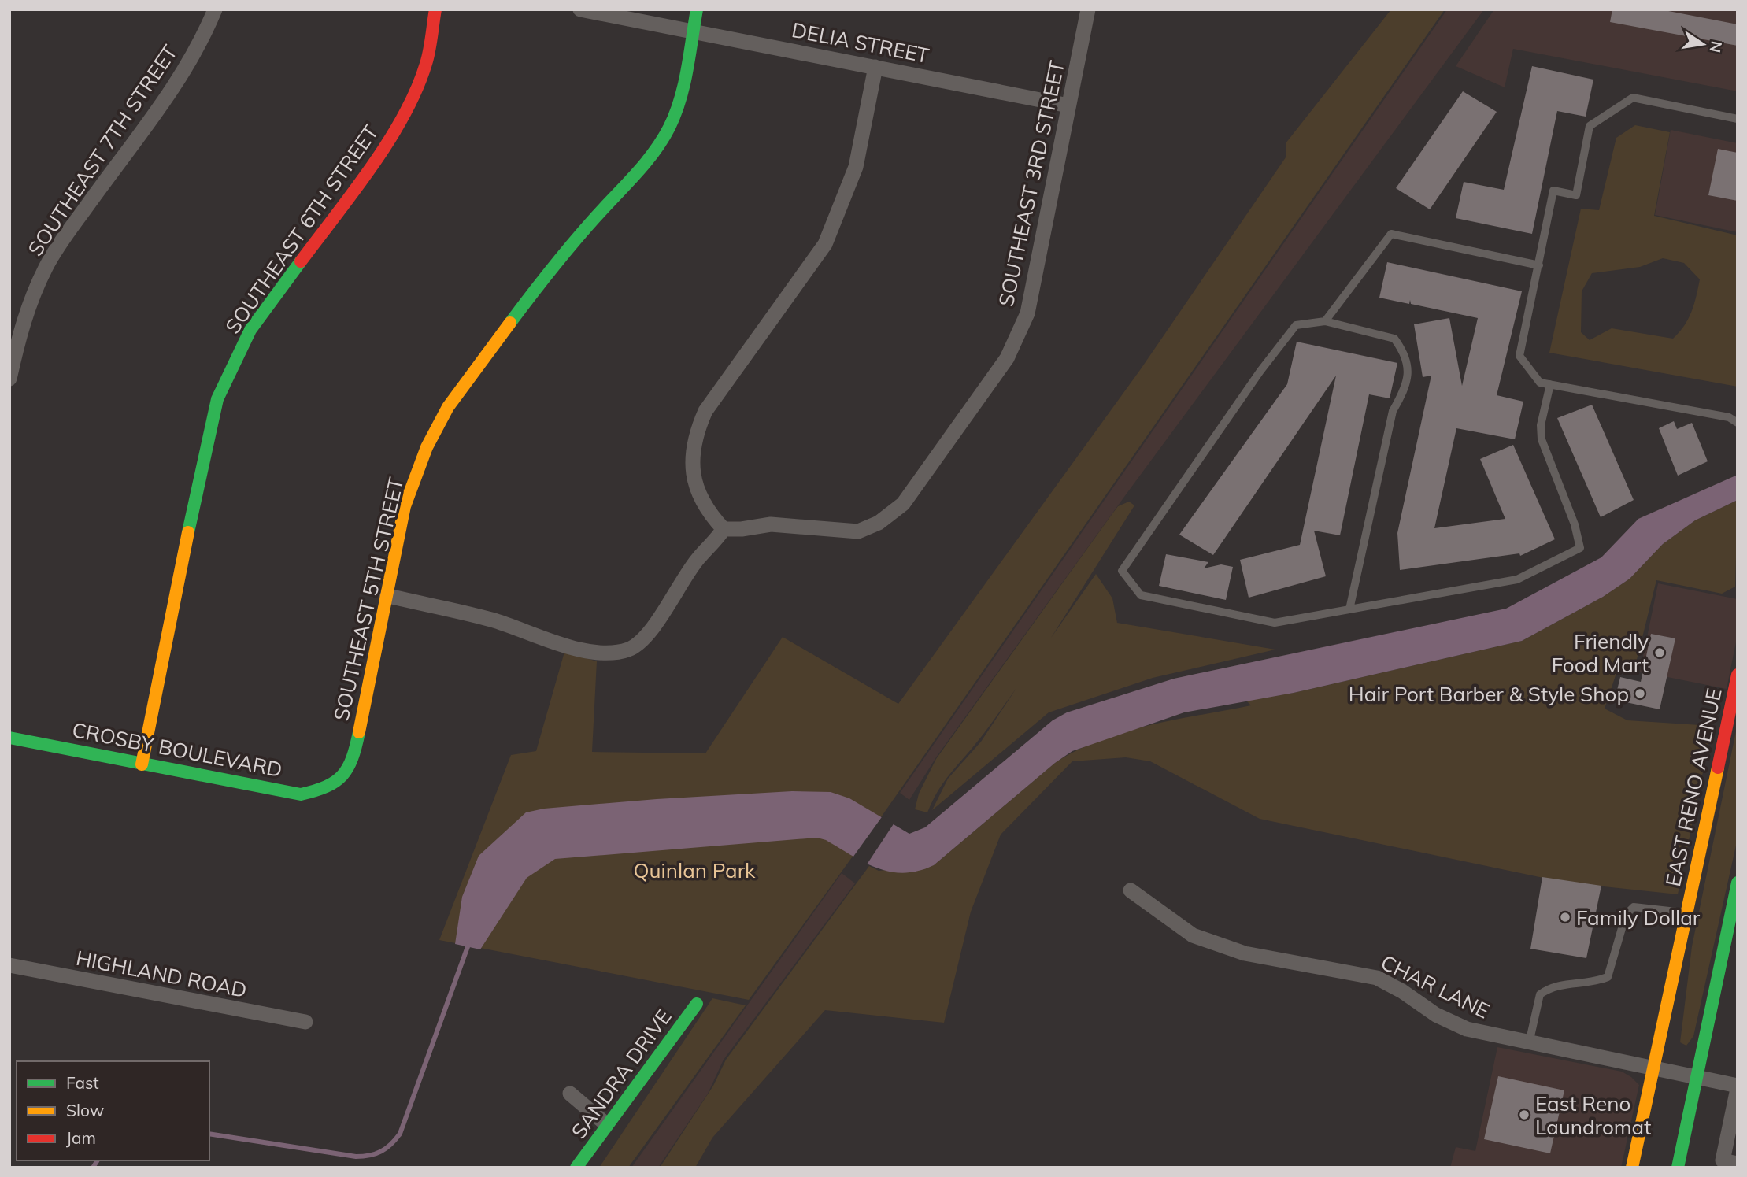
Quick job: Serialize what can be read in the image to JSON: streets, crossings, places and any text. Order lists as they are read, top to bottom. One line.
{"streets":{"street":["DELIA STREET","SOUTHEAST 7TH STREET","SOUTHEAST 3RD STREET","SOUTHEAST 6TH STREET","SOUTHEAST 5TH STREET","CROSBY BOULEVARD","EAST RENO AVENUE","HIGHLAND ROAD","CHAR LANE","SANDRA DRIVE"]},"crossings":[["DELIA STREET","SOUTHEAST 3RD STREET"],["DELIA STREET","SOUTHEAST 5TH STREET"],["SOUTHEAST 6TH STREET","CROSBY BOULEVARD"],["SOUTHEAST 5TH STREET","CROSBY BOULEVARD"],["EAST RENO AVENUE","CHAR LANE"]],"parks":["Quinlan Park"],"places":["Friendly Food Mart","Hair Port Barber & Style Shop","Family Dollar","East Reno Laundromat"],"legend":["Fast","Slow","Jam"],"north":"right"}
